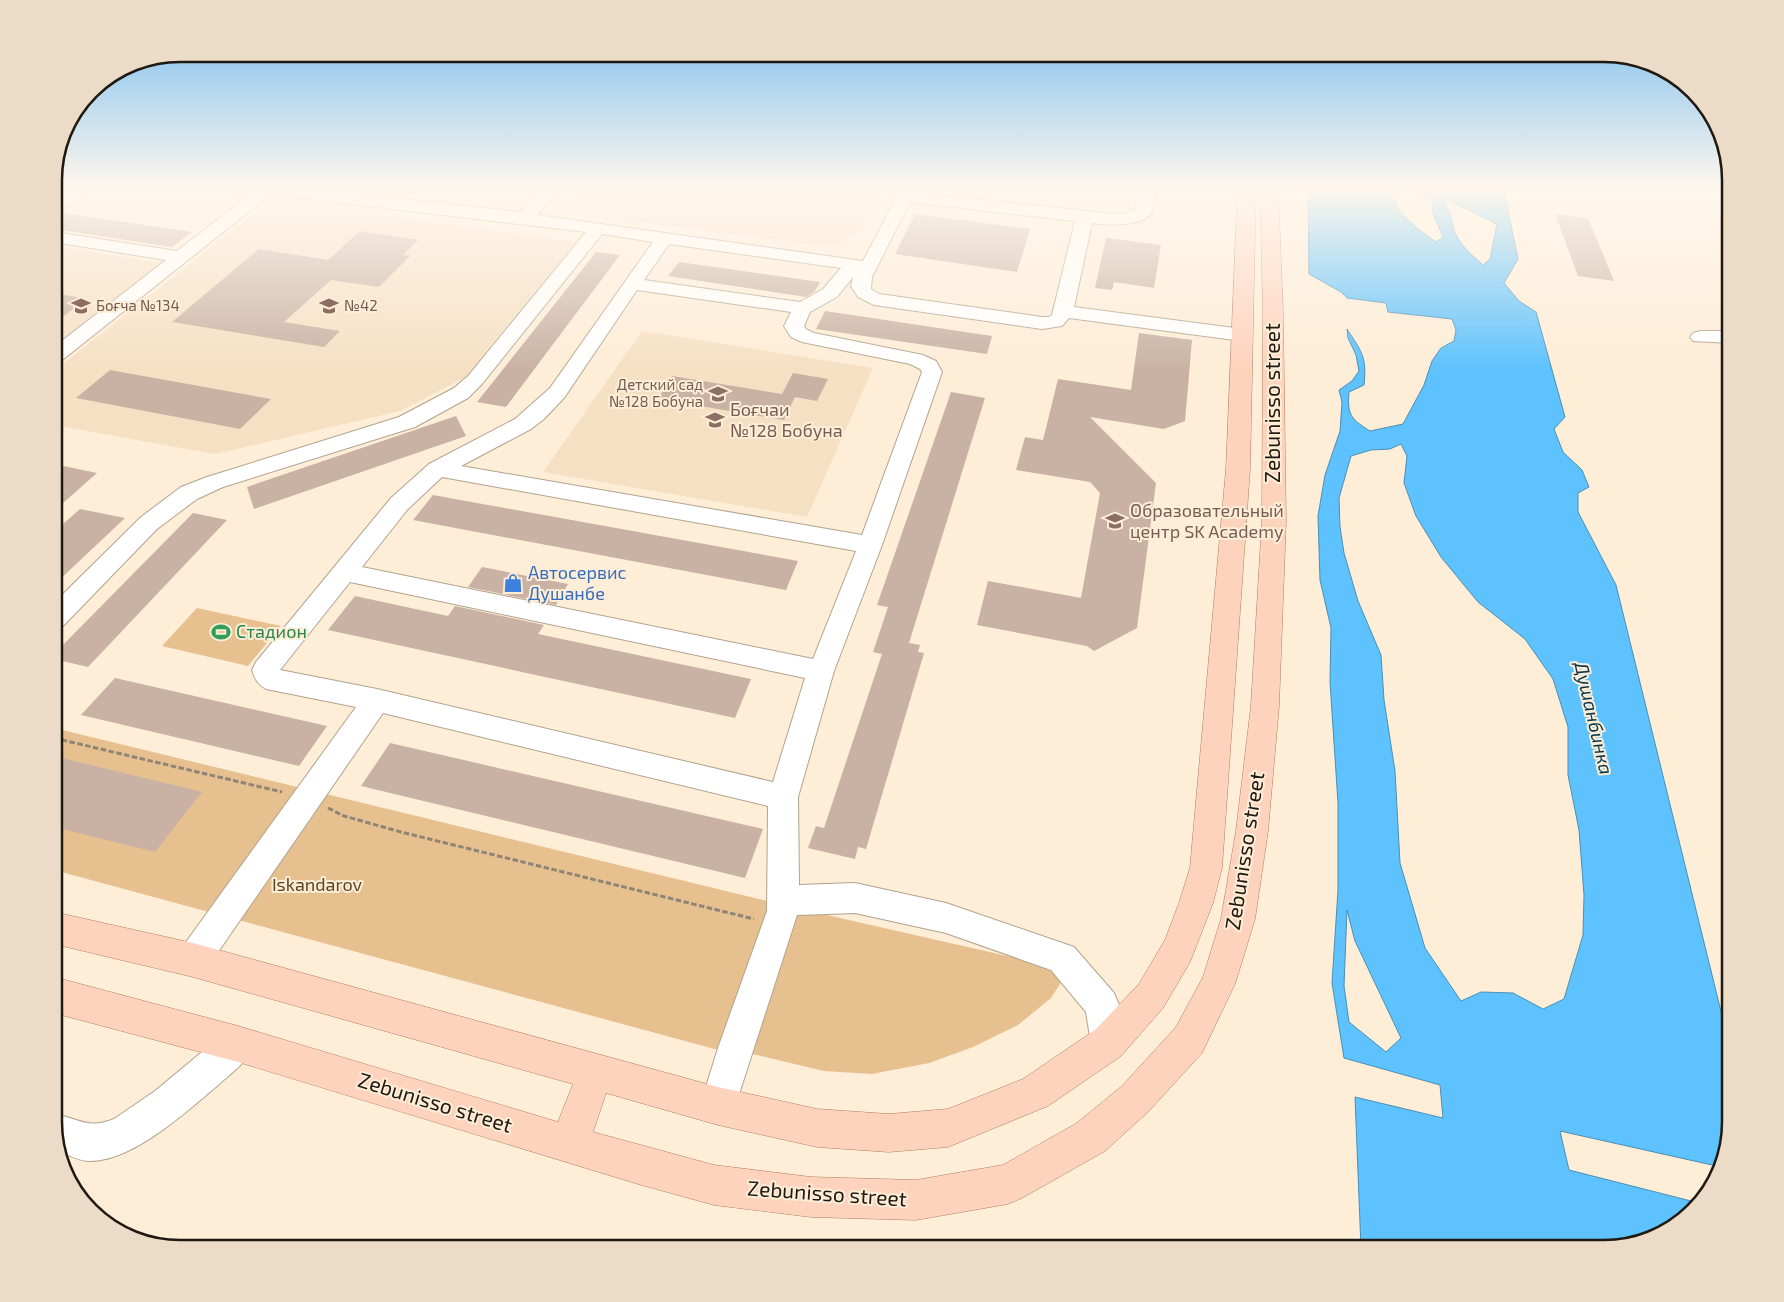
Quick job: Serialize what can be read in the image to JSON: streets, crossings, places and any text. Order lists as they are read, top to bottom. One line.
{"streets":{"main road":["Zebunisso street"]},"water":["Душанбинка"],"parks":["Iskandarov"],"places":{"school or university":["Боғча №134","№42","Детский сад №128 Бобуна","Боғчаи №128 Бобуна","Образовательный центр SK Academy"],"shop":["Автосервис Душанбе"],"sports":["Стадион"]}}
